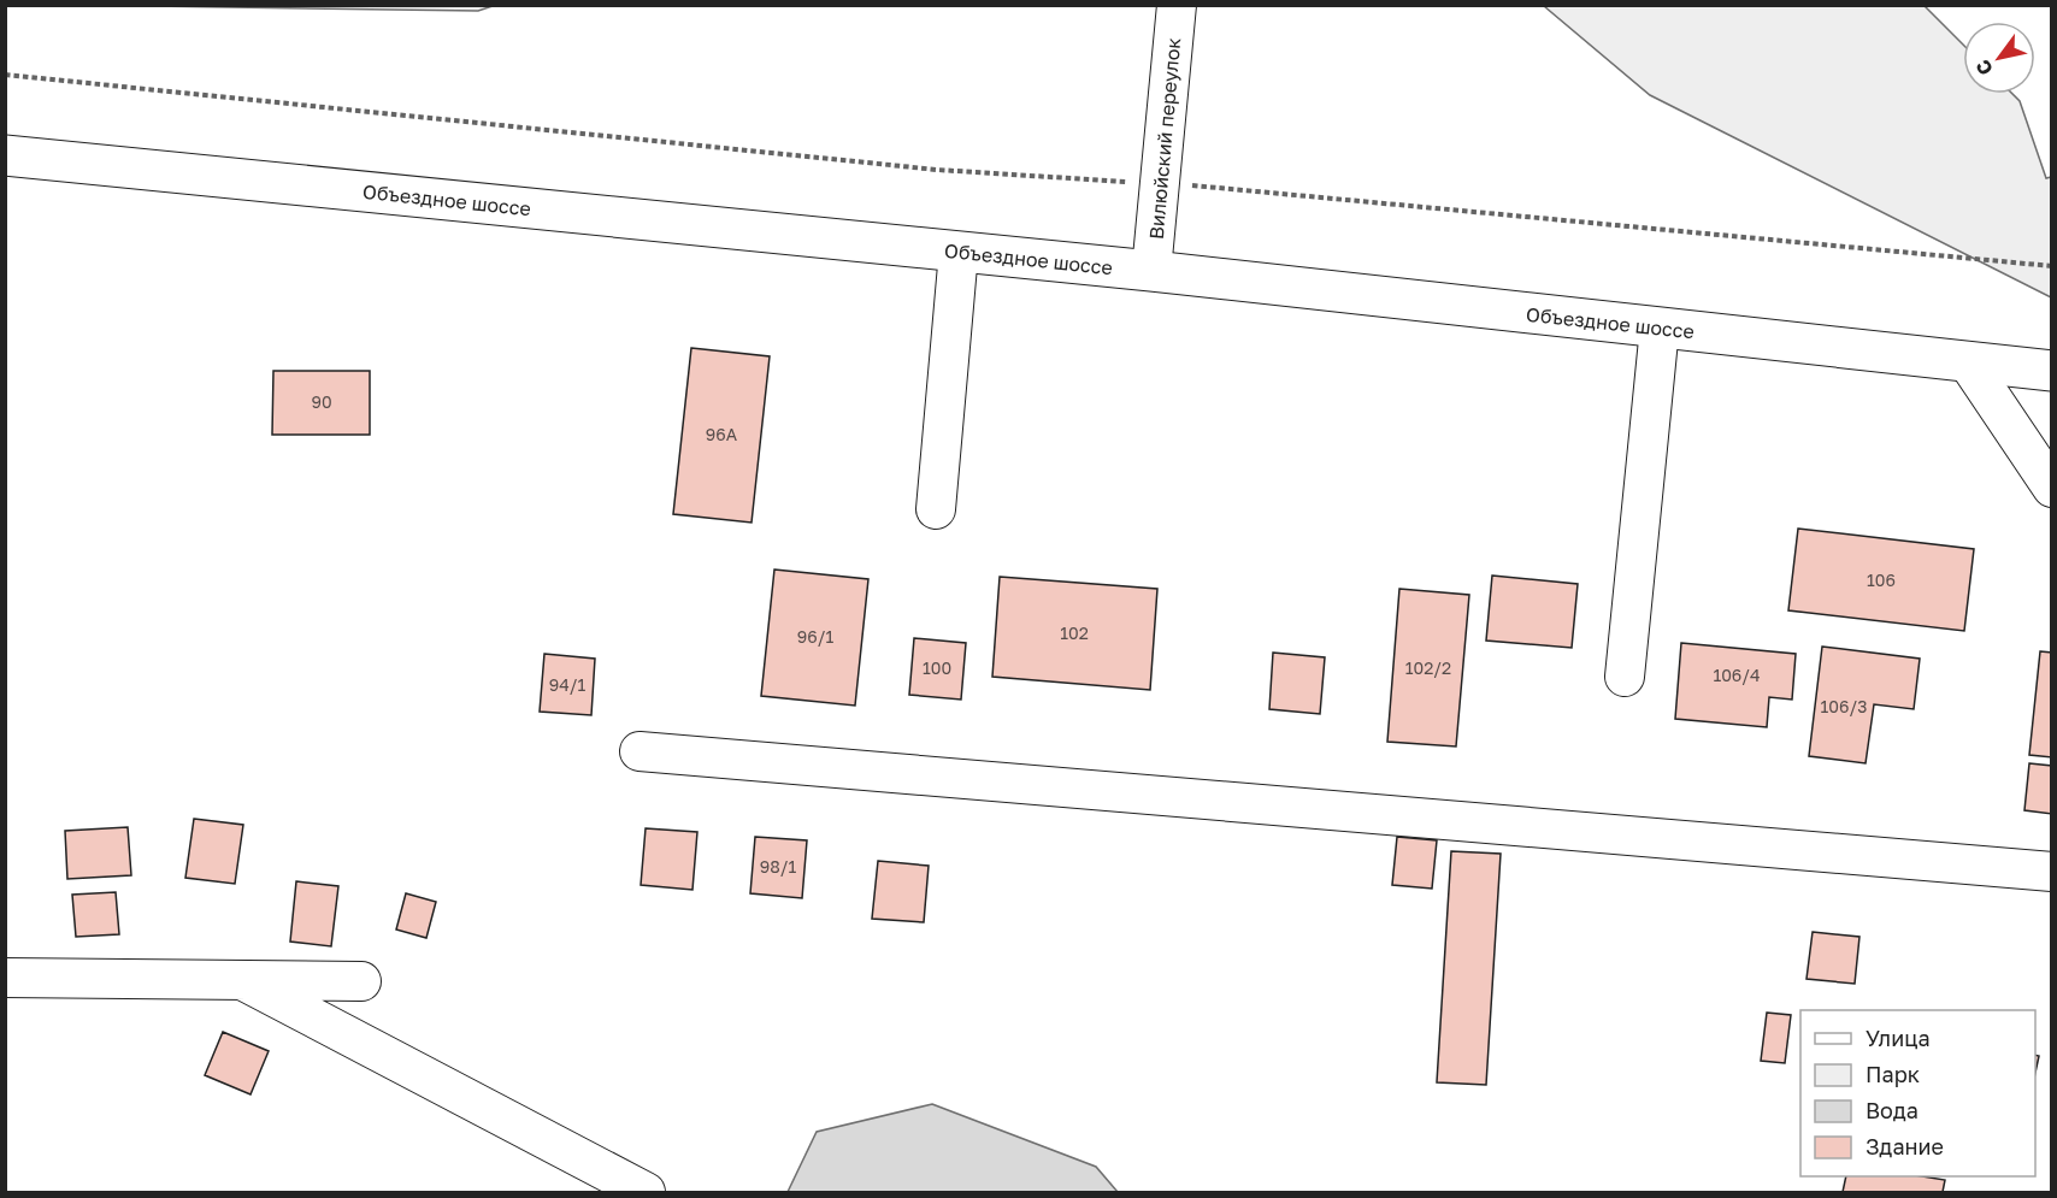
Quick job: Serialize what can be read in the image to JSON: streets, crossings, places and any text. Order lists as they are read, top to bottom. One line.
{"streets":{"main road":["Объездное шоссе"],"street":["Вилюйский переулок"]},"crossings":[["Вилюйский переулок","Объездное шоссе"]],"house_numbers":["90","96А","106","102","96/1","100","102/2","106/4","94/1","106/3","98/1"],"legend":["Улица","Парк","Вода","Здание"],"north":"bottom left"}
